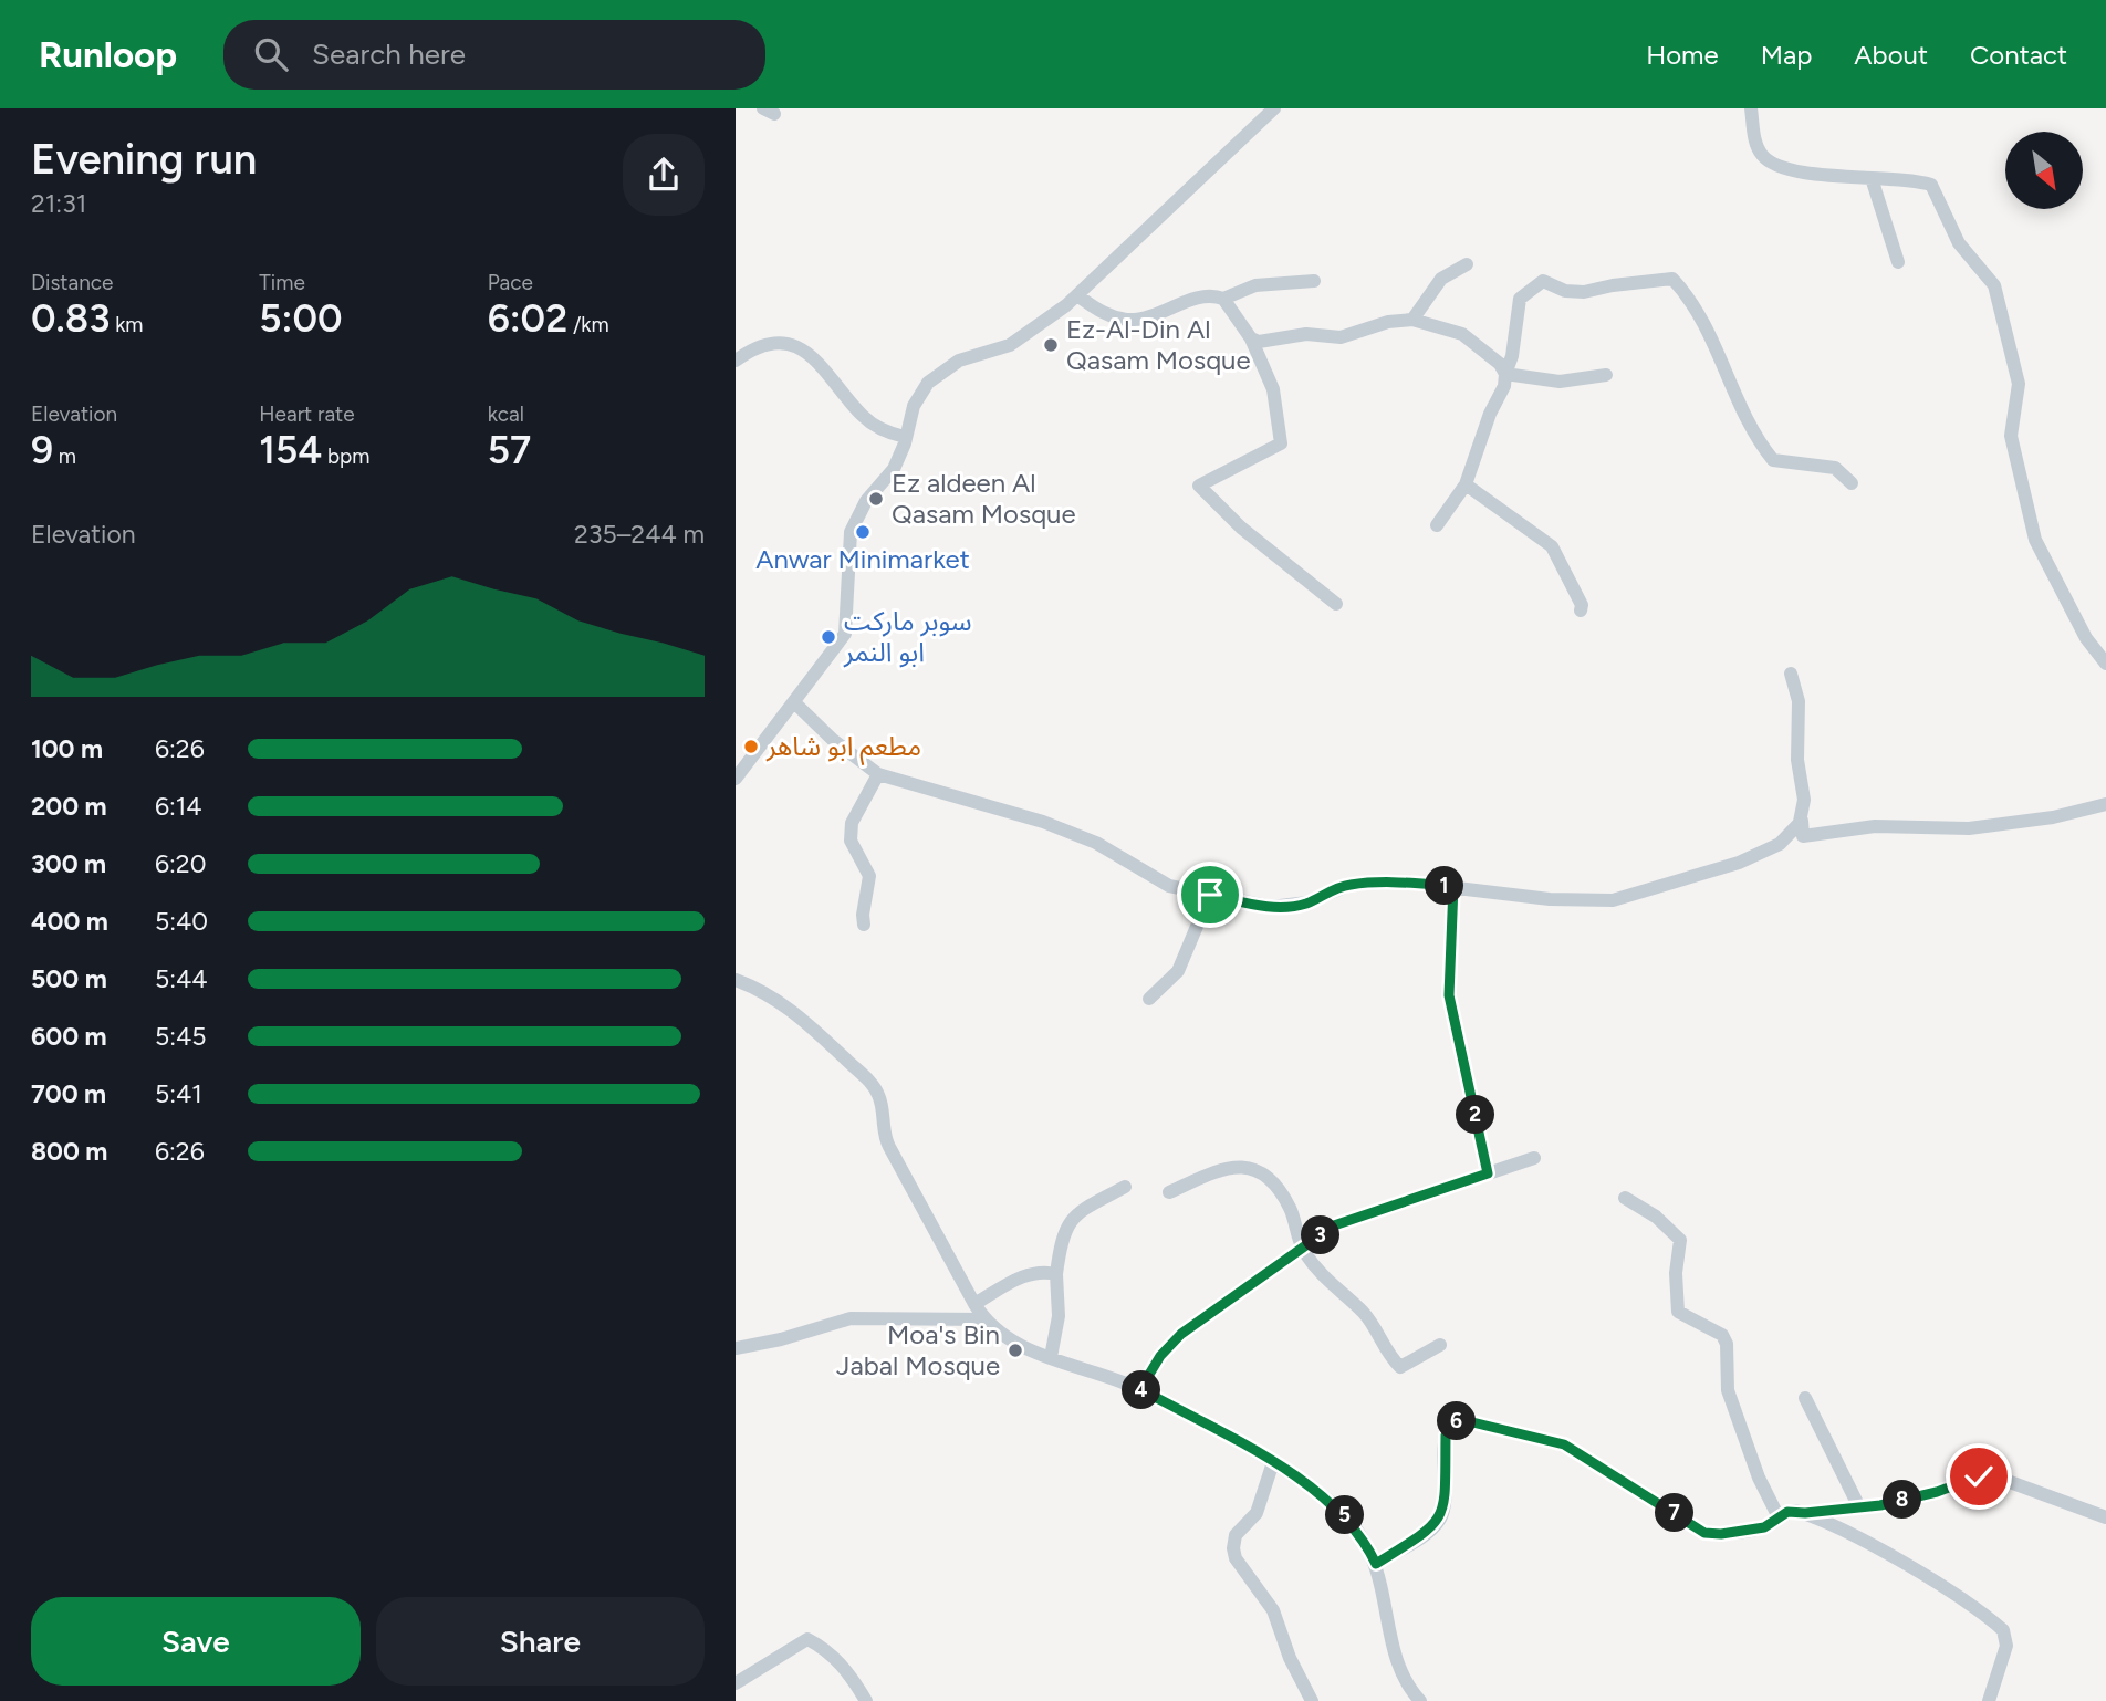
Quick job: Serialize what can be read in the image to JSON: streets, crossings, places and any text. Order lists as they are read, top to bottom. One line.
{"places":["Ez-Al-Din Al Qasam Mosque","Ez aldeen Al Qasam Mosque","Anwar Minimarket","سوبر ماركت ابو النمر","مطعم ابو شاهر","Moa's Bin Jabal Mosque"],"north":"bottom right","page":{"header":"Runloop","search":"Search here","nav":["Home","Map","About","Contact"],"heading":["Evening run","21:31"],"stats":[["Distance","0.83 km"],["Time","5:00"],["Pace","6:02 /km"],["Elevation","9 m"],["Heart rate","154 bpm"],["kcal","57"]],"chart":["Elevation","235–244 m"],"list":[{"name":"100 m","note":"6:26"},{"name":"200 m","note":"6:14"},{"name":"300 m","note":"6:20"},{"name":"400 m","note":"5:40"},{"name":"500 m","note":"5:44"},{"name":"600 m","note":"5:45"},{"name":"700 m","note":"5:41"},{"name":"800 m","note":"6:26"}],"pins":["1","2","3","4","6","8","7","5"],"buttons":["Save","Share"]}}
